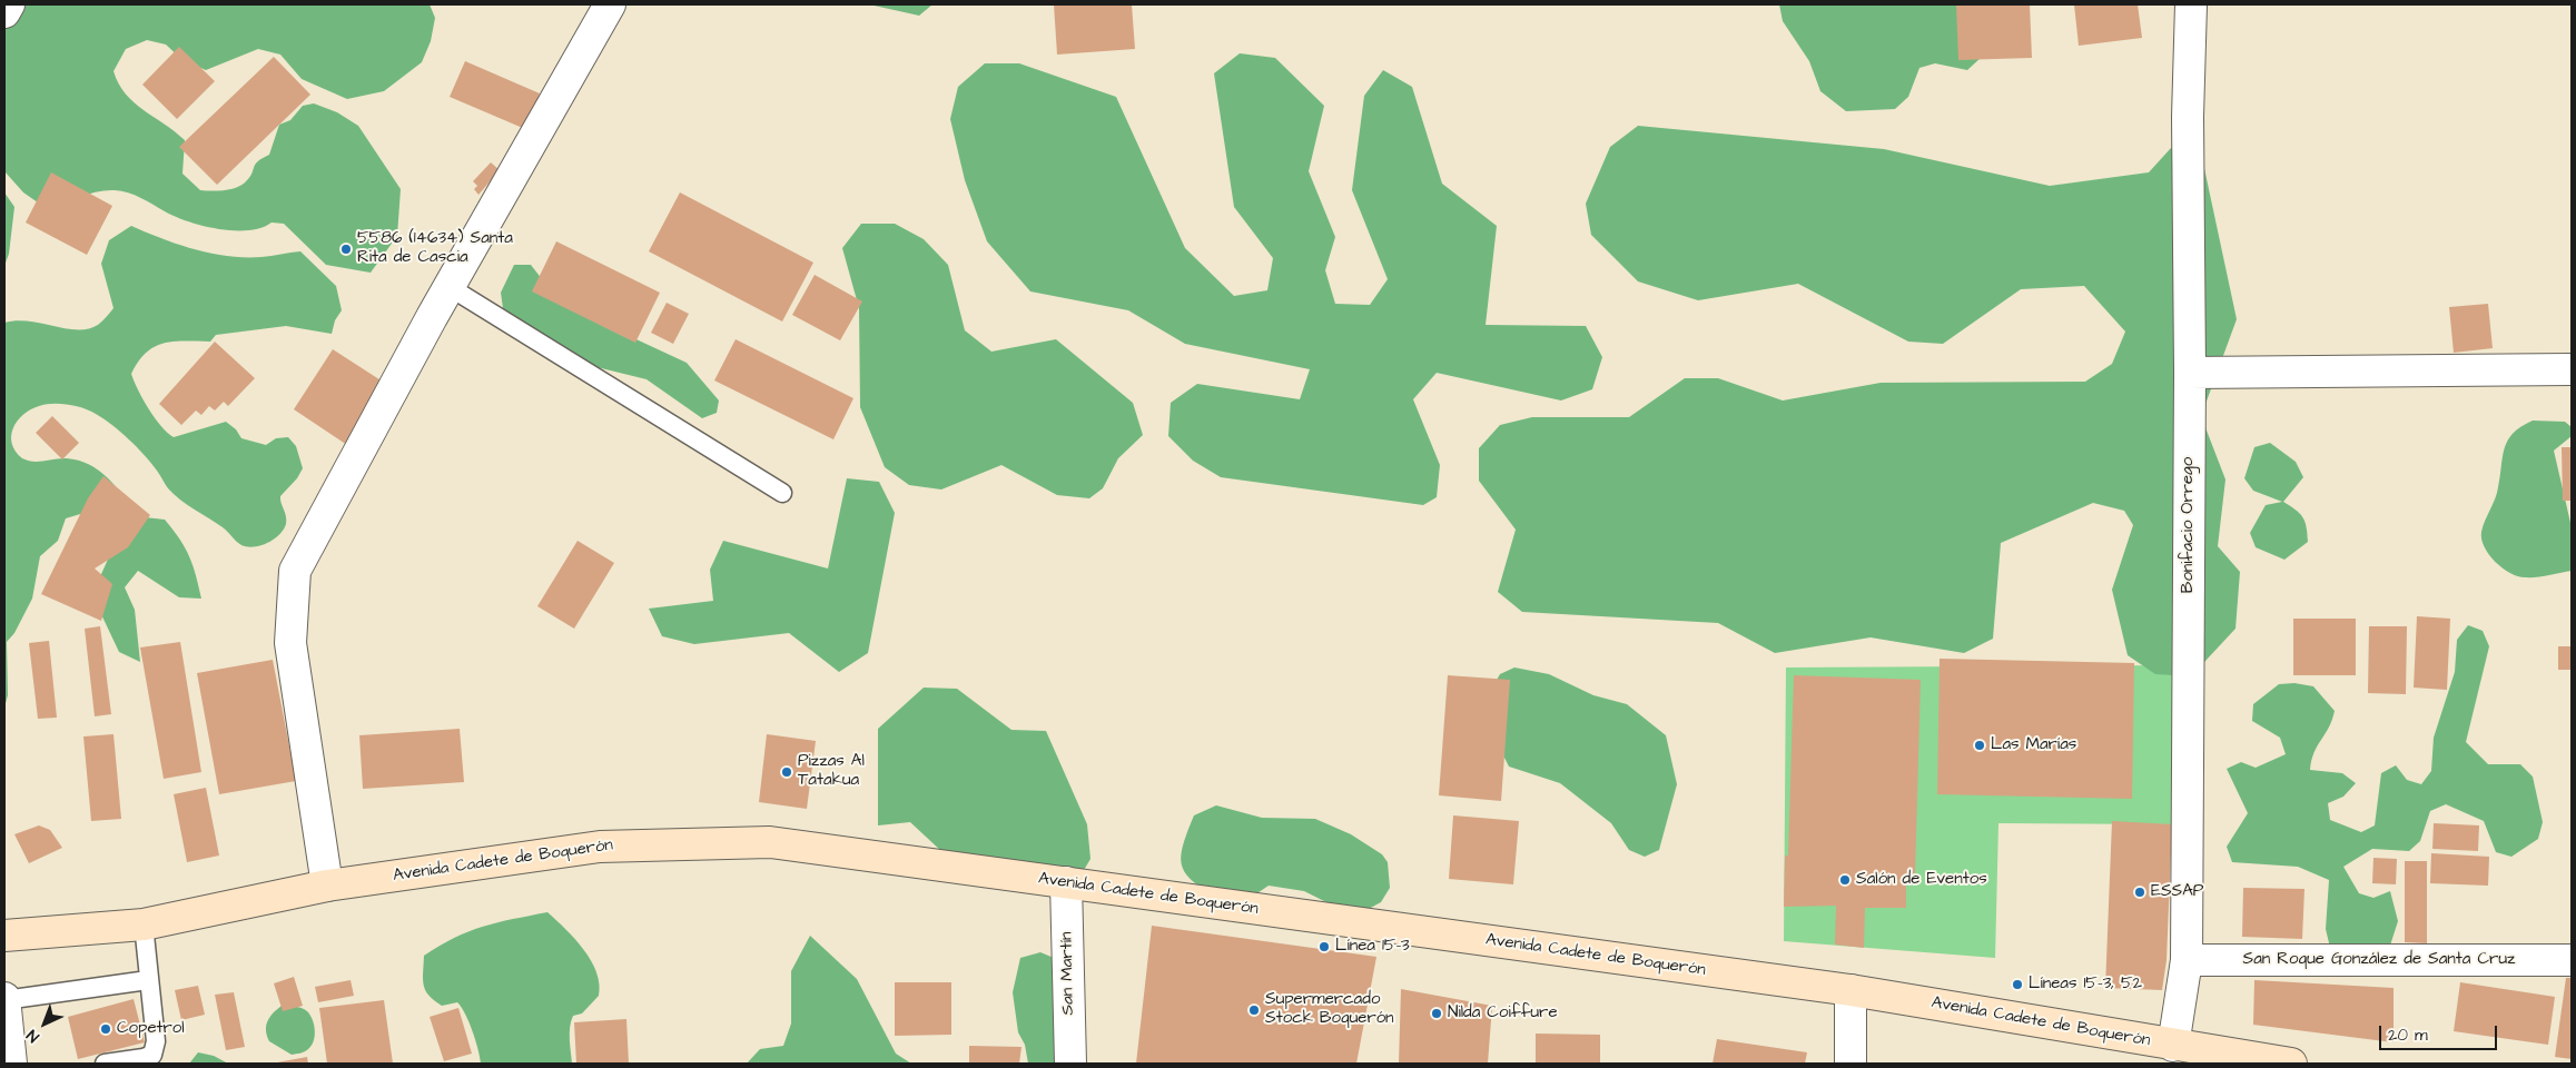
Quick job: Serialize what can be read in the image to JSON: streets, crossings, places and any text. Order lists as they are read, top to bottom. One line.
{"streets":{"main road":["Avenida Cadete de Boquerón"],"street":["Bonifacio Orrego","San Roque González de Santa Cruz","San Martín"]},"crossings":[["Bonifacio Orrego","Avenida Cadete de Boquerón"],["Bonifacio Orrego","San Roque González de Santa Cruz"],["Avenida Cadete de Boquerón","San Martín"]],"places":["5586 (14634) Santa Rita de Cascia","Las Marías","Pizzas Al Tatakua","Salón de Eventos","ESSAP","Línea 15-3","Líneas 15-3, 52","Supermercado Stock Boquerón","Nilda Coiffure","Copetrol"],"scale_bar":"20 m","north":"bottom left"}
